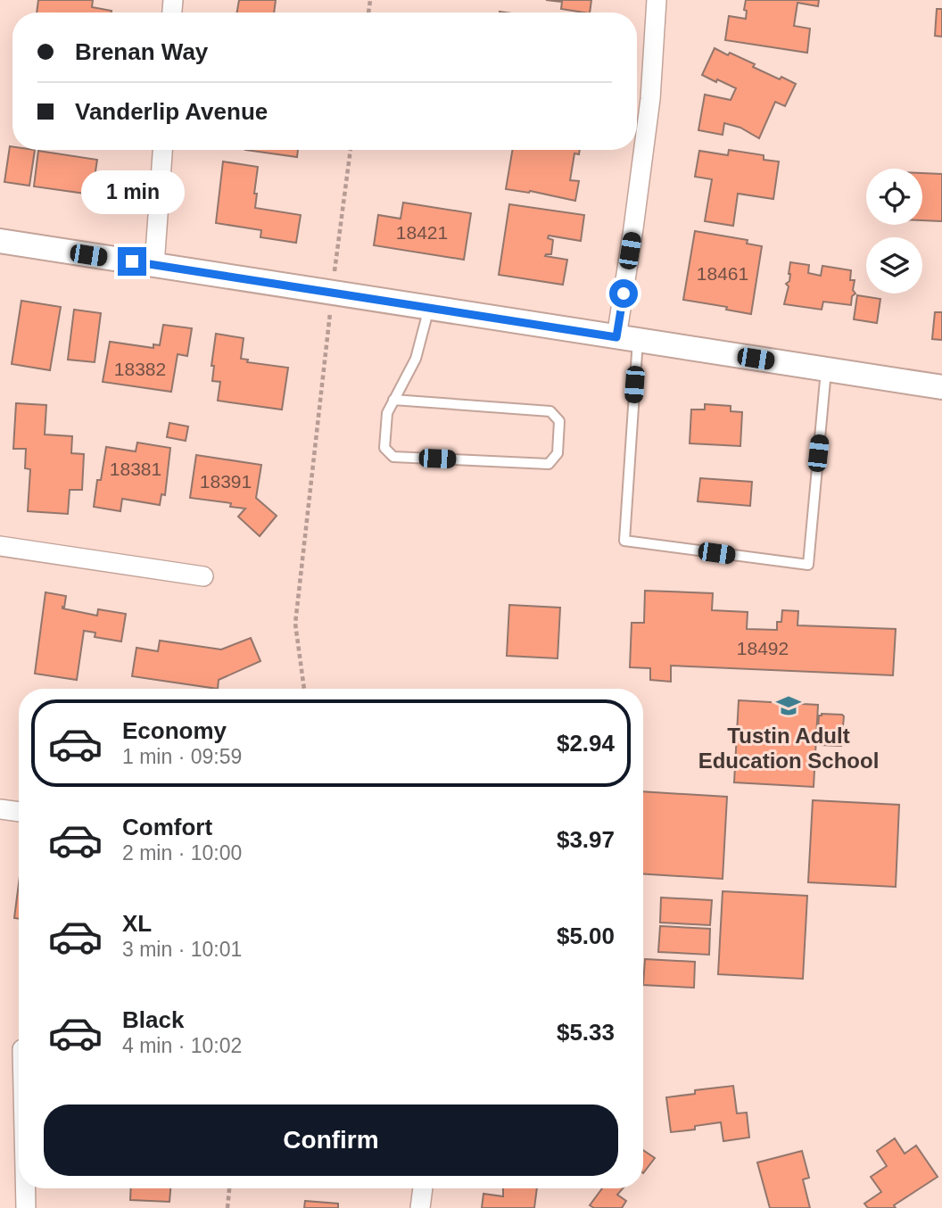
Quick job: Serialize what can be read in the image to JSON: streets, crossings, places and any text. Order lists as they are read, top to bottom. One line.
{"places":{"school or university":["Tustin Adult Education School"]},"house_numbers":["18421","18461","18382","18381","18391","18492"],"page":{"banner":["Brenan Way","Vanderlip Avenue"],"bubble":"1 min","list":[{"name":"Economy","note":"1 min · 09:59","value":"$2.94"},{"name":"Comfort","note":"2 min · 10:00","value":"$3.97"},{"name":"XL","note":"3 min · 10:01","value":"$5.00"},{"name":"Black","note":"4 min · 10:02","value":"$5.33"}],"buttons":"Confirm"}}
